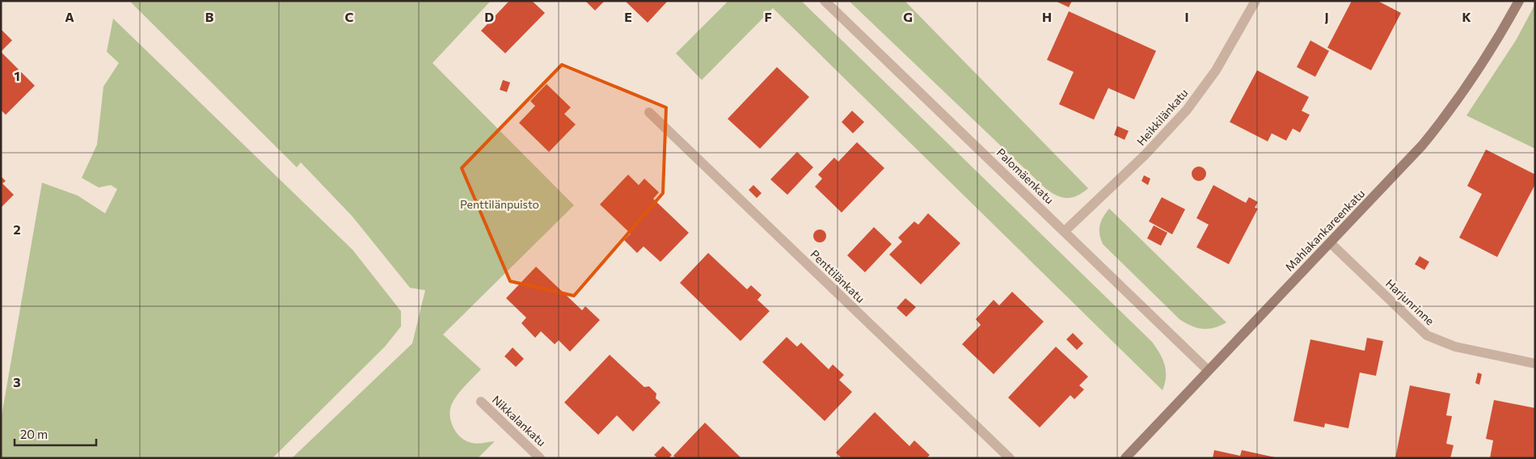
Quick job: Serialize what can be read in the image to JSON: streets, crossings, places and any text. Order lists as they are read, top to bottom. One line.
{"streets":{"street":["Heikkilänkatu","Palomäenkatu","Mahlakankareenkatu","Penttilänkatu","Harjunrinne","Nikkalankatu"]},"crossings":[["Heikkilänkatu","Palomäenkatu"],["Palomäenkatu","Mahlakankareenkatu"],["Mahlakankareenkatu","Harjunrinne"]],"parks":["Penttilänpuisto"],"scale_bar":"20 m","grid":{"columns":["A","B","C","D","E","F","G","H","I","J","K"],"rows":["1","2","3"]}}
